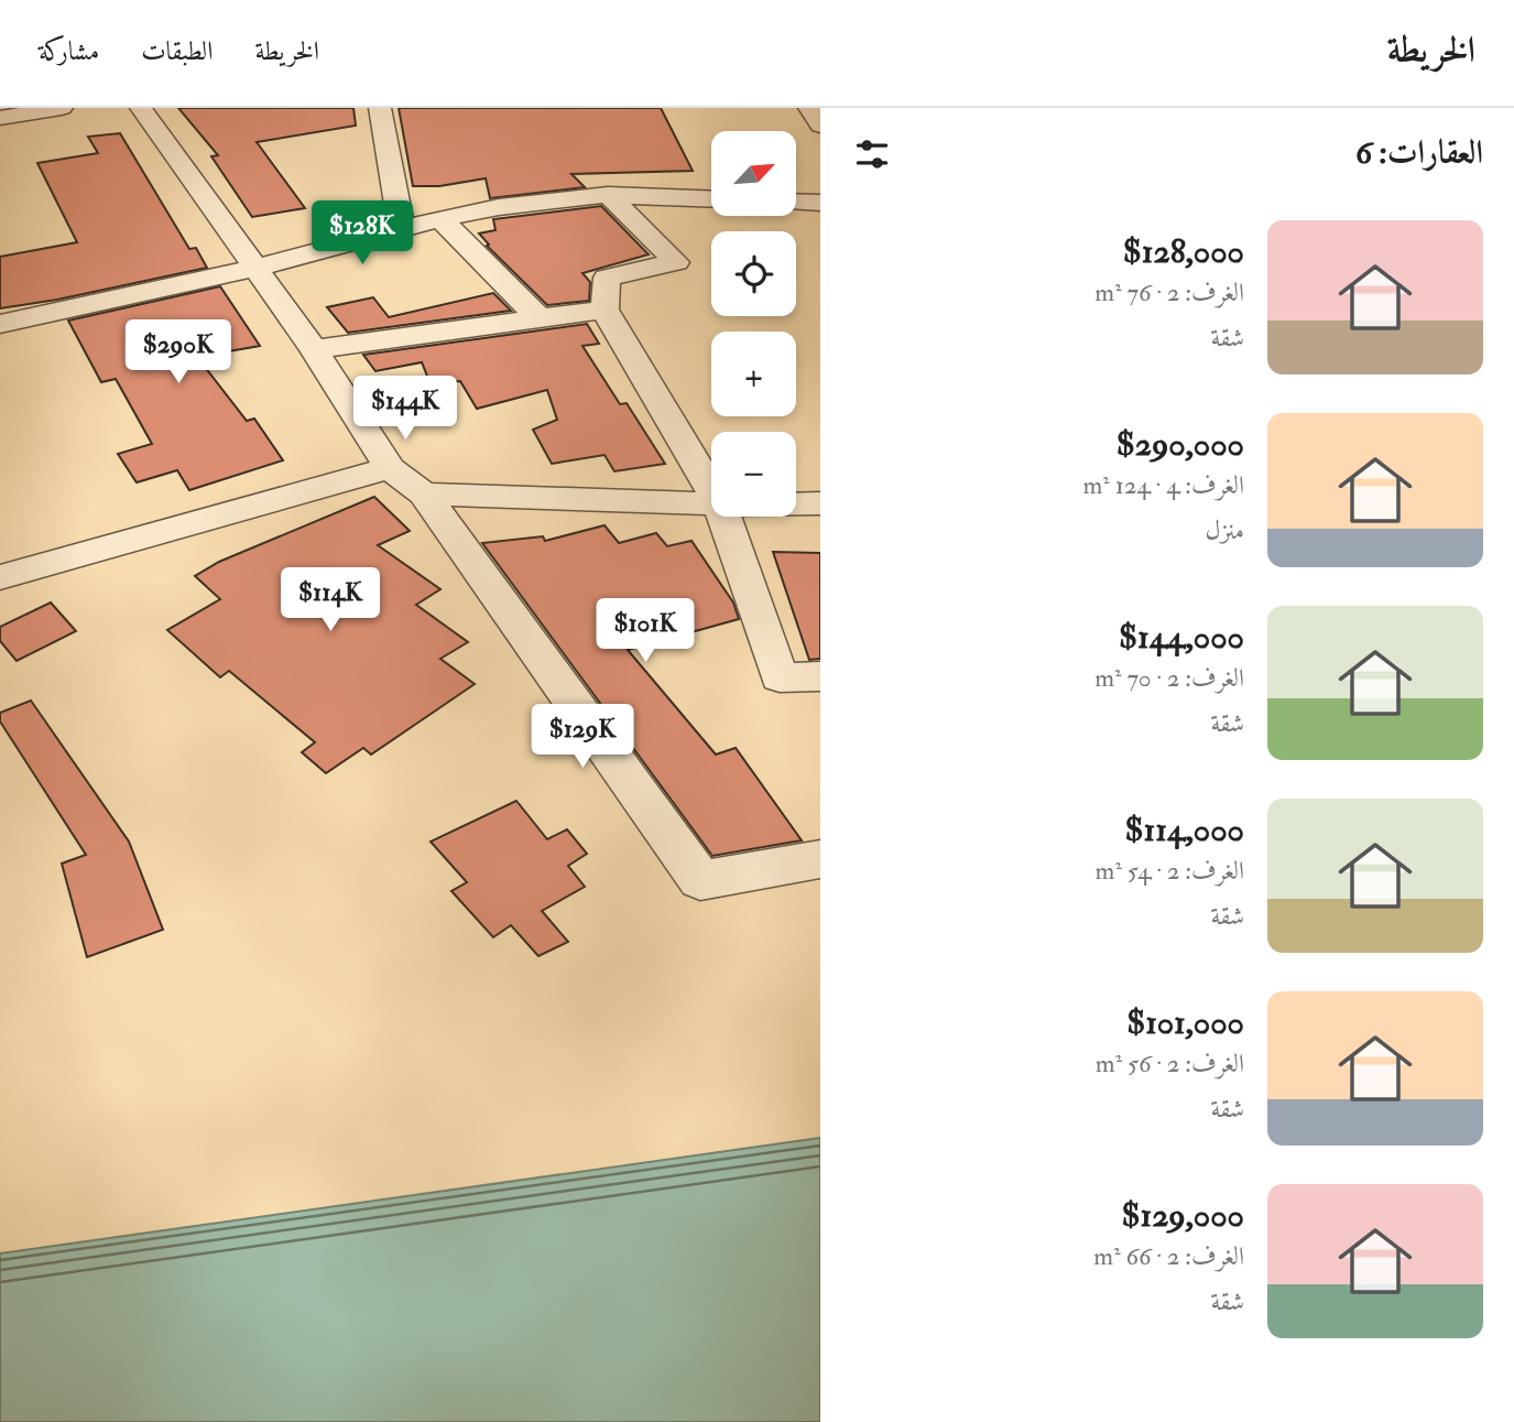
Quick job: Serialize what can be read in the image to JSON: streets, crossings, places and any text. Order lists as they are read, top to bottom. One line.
{"north":"top right","page":{"header":"الخريطة","nav":["الخريطة","الطبقات","مشاركة"],"heading":"العقارات: 6","map_buttons":["+","−"],"list":[{"name":"$128,000","note":"الغرف: 2 · 76 m² · شقة"},{"name":"$290,000","note":"الغرف: 4 · 124 m² · منزل"},{"name":"$144,000","note":"الغرف: 2 · 70 m² · شقة"},{"name":"$114,000","note":"الغرف: 2 · 54 m² · شقة"},{"name":"$101,000","note":"الغرف: 2 · 56 m² · شقة"},{"name":"$129,000","note":"الغرف: 2 · 66 m² · شقة"}],"price":["$128K","$290K","$144K","$114K","$101K","$129K"]}}
